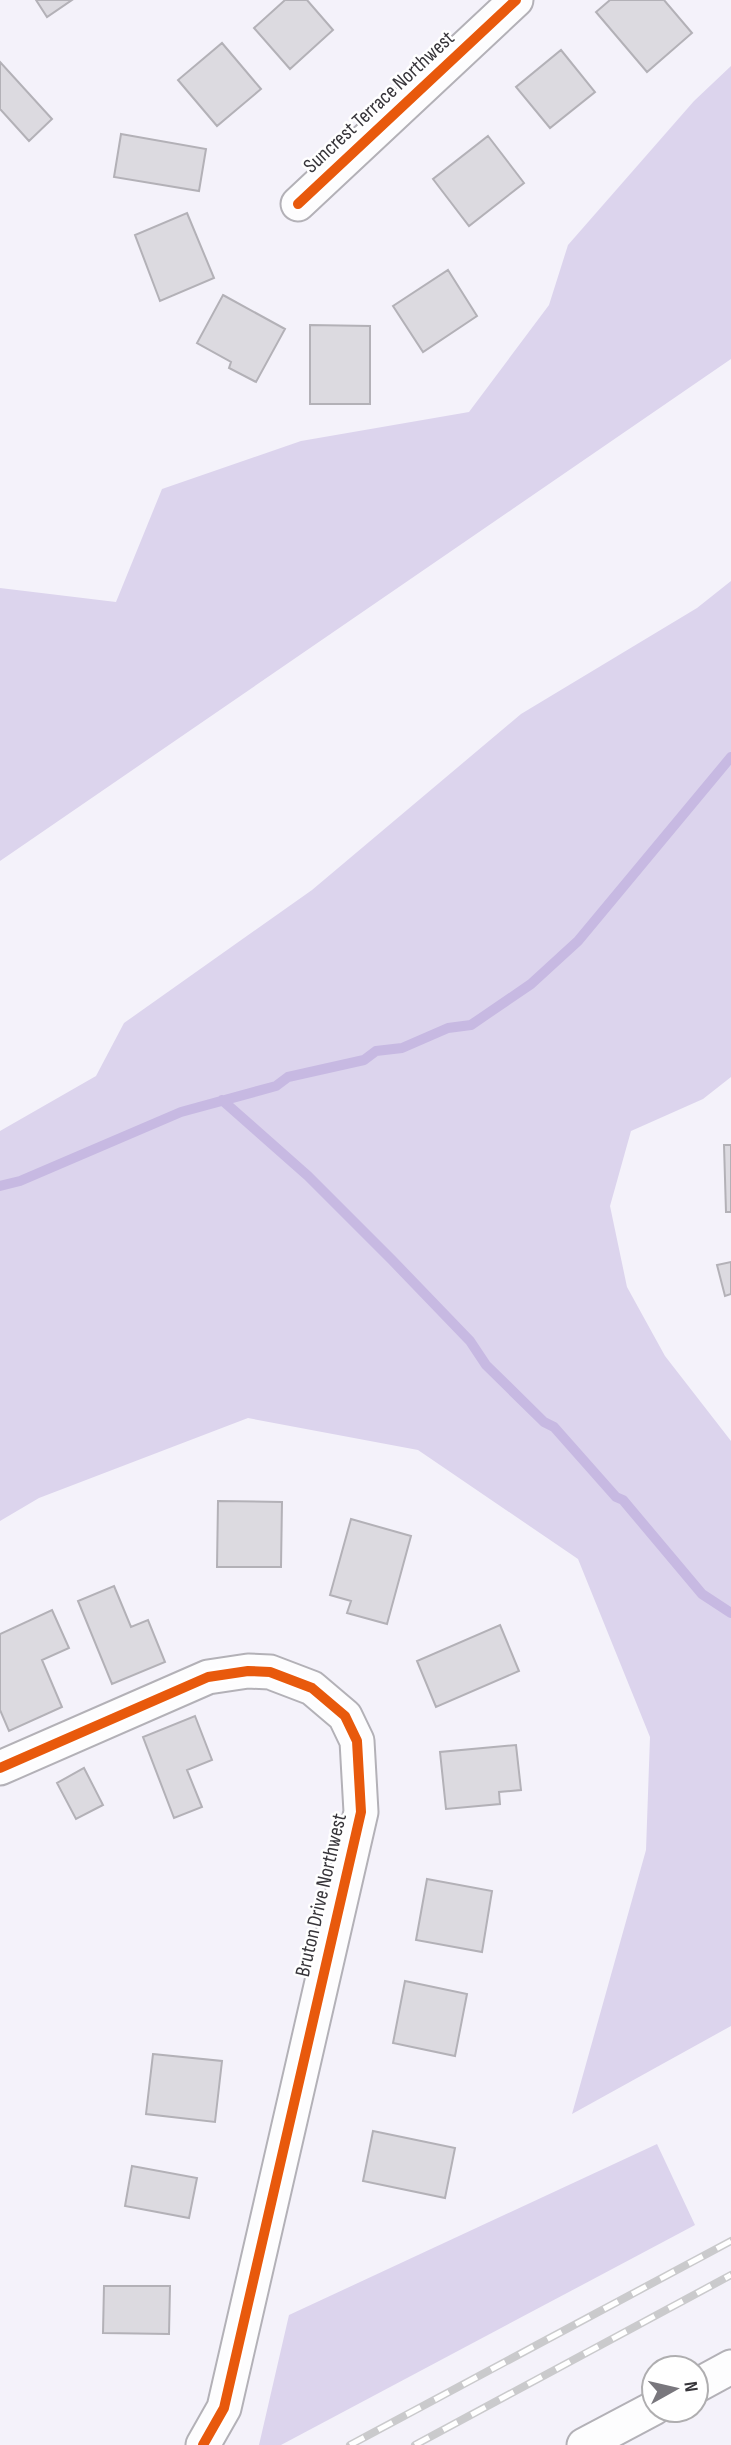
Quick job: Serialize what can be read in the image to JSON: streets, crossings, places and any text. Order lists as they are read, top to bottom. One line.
{"streets":{"street":["Suncrest Terrace Northwest","Bruton Drive Northwest"]},"north":"right"}
